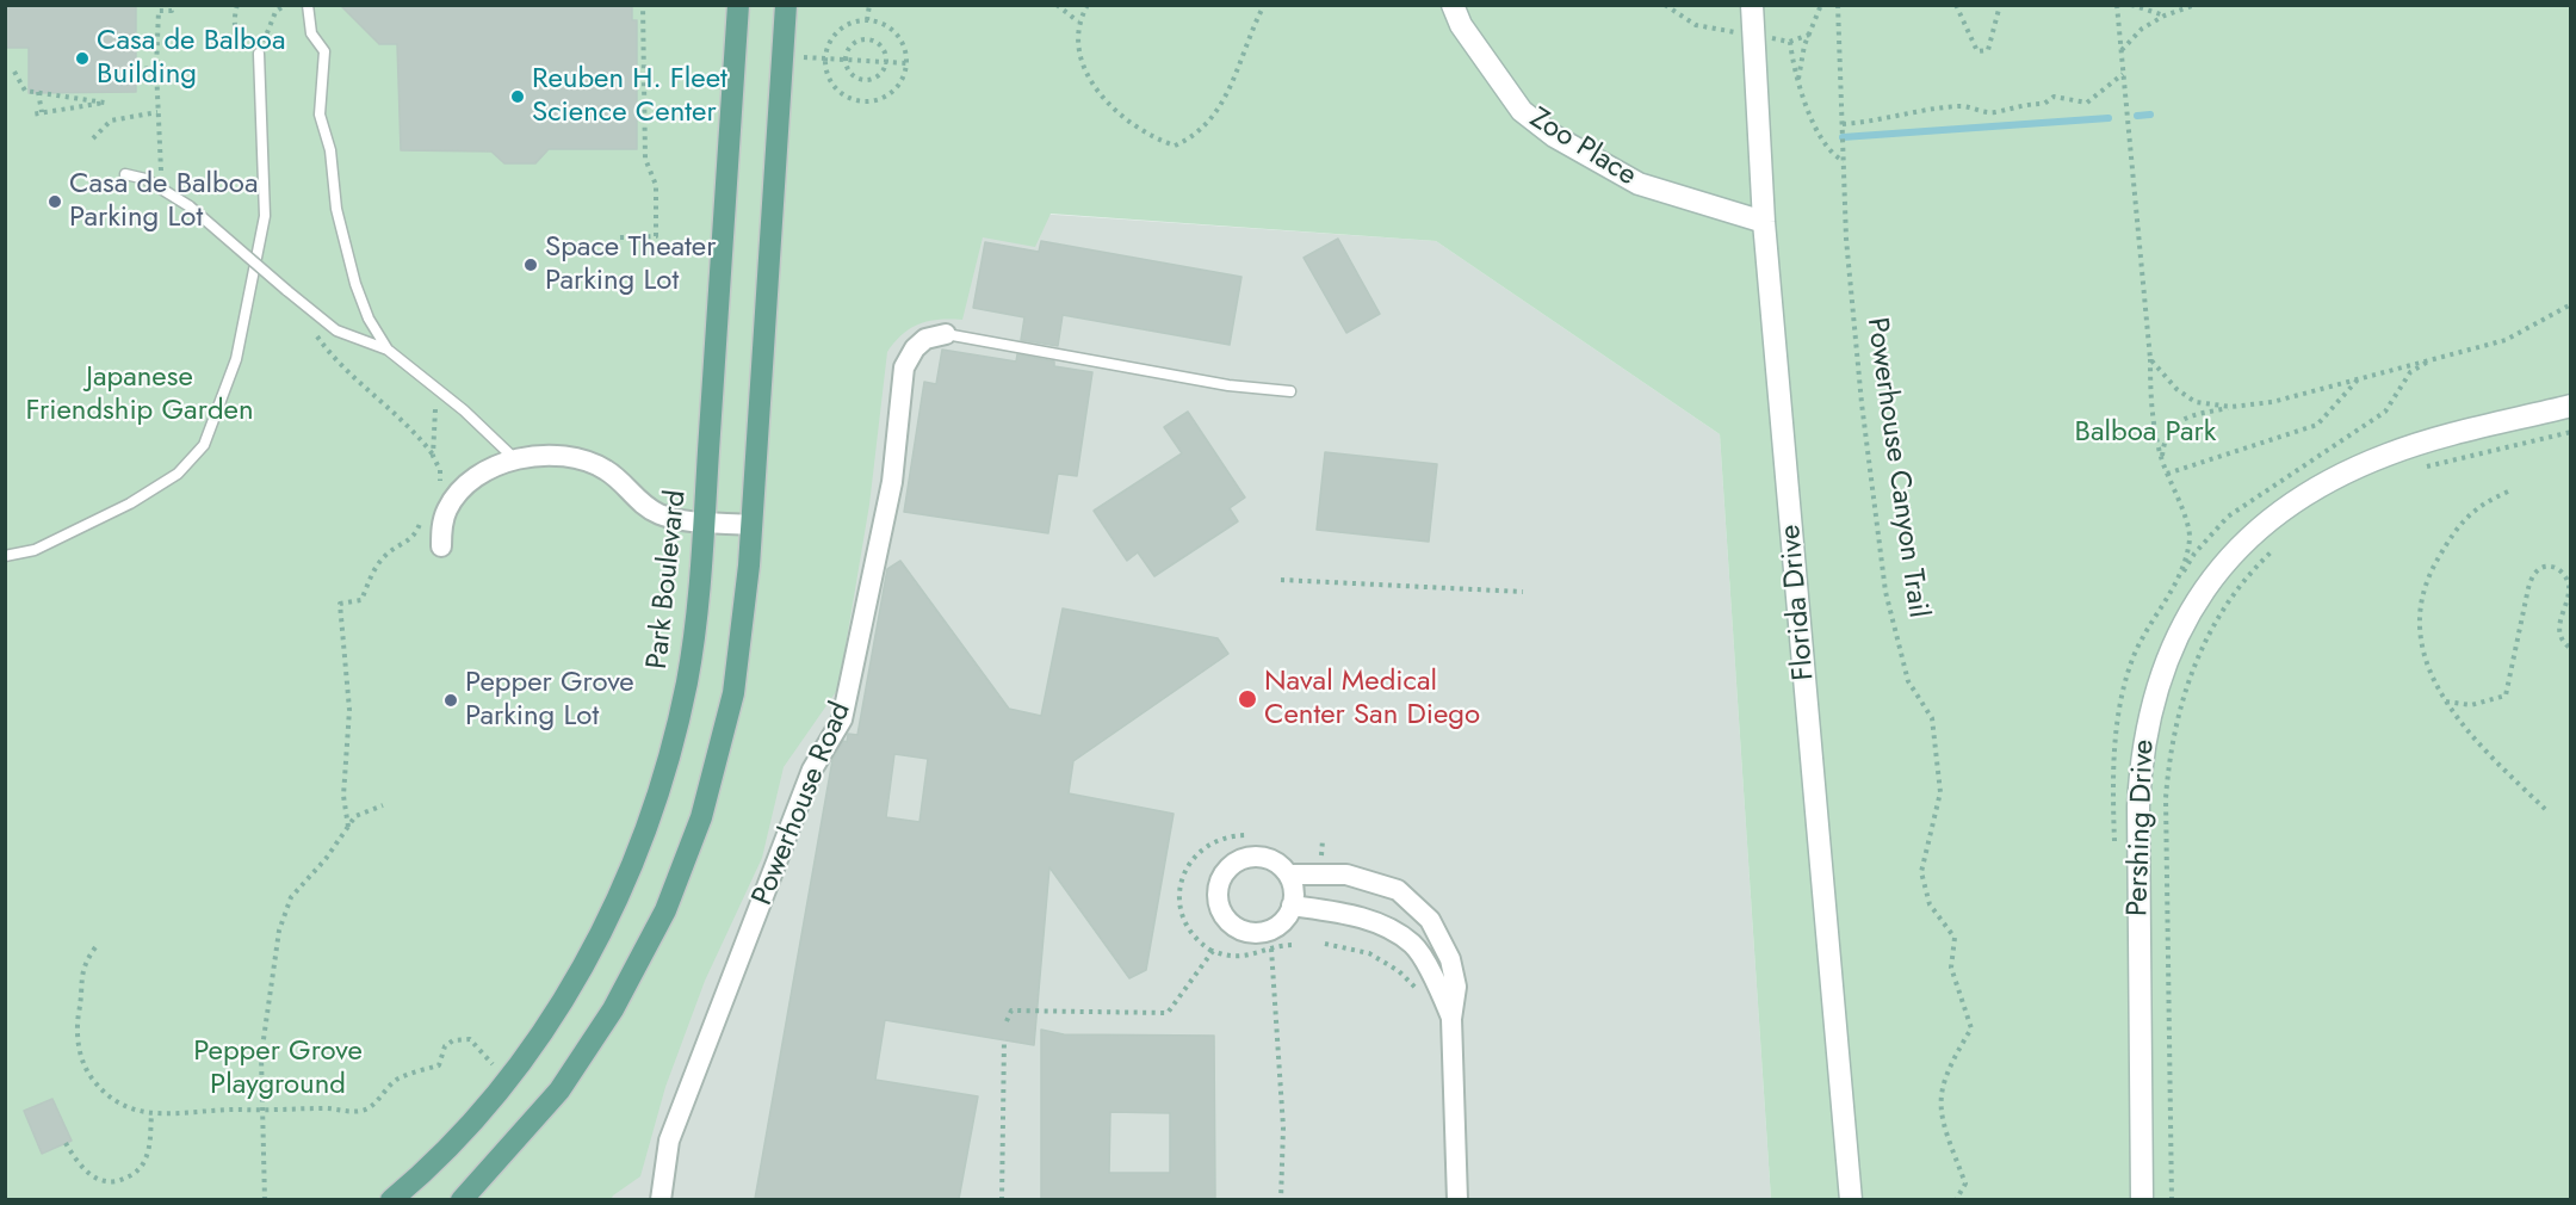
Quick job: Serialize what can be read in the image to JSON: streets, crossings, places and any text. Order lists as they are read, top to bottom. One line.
{"streets":{"main road":["Zoo Place","Park Boulevard","Florida Drive","Pershing Drive"],"street":["Powerhouse Road"],"path":["Powerhouse Canyon Trail"]},"crossings":[["Zoo Place","Florida Drive"]],"parks":["Japanese Friendship Garden","Balboa Park","Pepper Grove Playground"],"places":["Casa de Balboa Building","Reuben H. Fleet Science Center","Casa de Balboa Parking Lot","Space Theater Parking Lot","Naval Medical Center San Diego","Pepper Grove Parking Lot"]}
